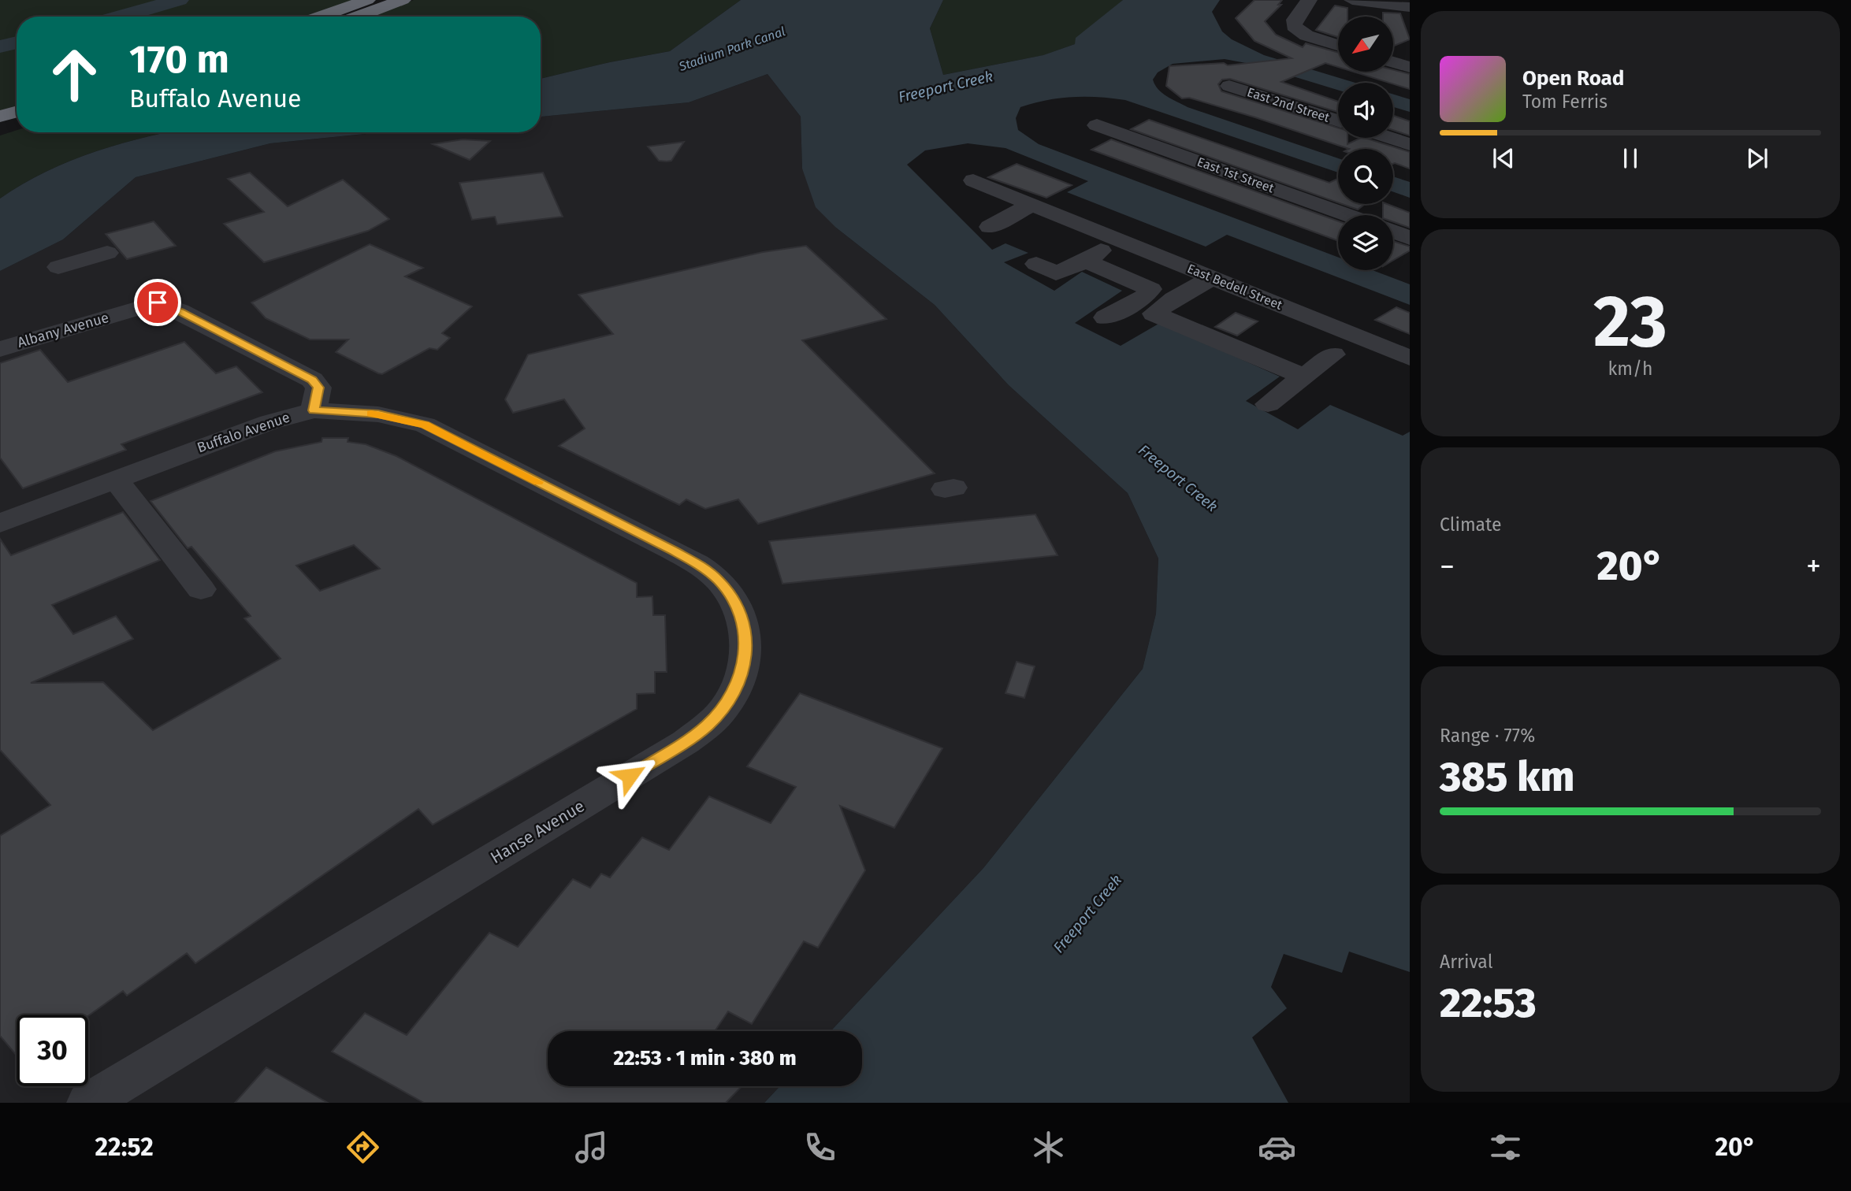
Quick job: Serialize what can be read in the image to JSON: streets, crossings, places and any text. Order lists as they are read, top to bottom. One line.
{"streets":{"street":["East 2nd Street","East 1st Street","East Bedell Street","Albany Avenue","Buffalo Avenue","Hanse Avenue"]},"crossings":[["Albany Avenue","Buffalo Avenue"],["Buffalo Avenue","Hanse Avenue"]],"water":["Stadium Park Canal","Freeport Creek"],"north":"bottom left","page":{"turn":["170 m","Buffalo Avenue"],"song":["Open Road","Tom Ferris"],"tile":[["23","km/h"],"Climate",["Range · 77%","385 km"],["Arrival","22:53"]],"heat":["−","20°","+"],"limit":"30","trip":"22:53 · 1 min · 380 m","tabs":["22:52","20°"]}}
